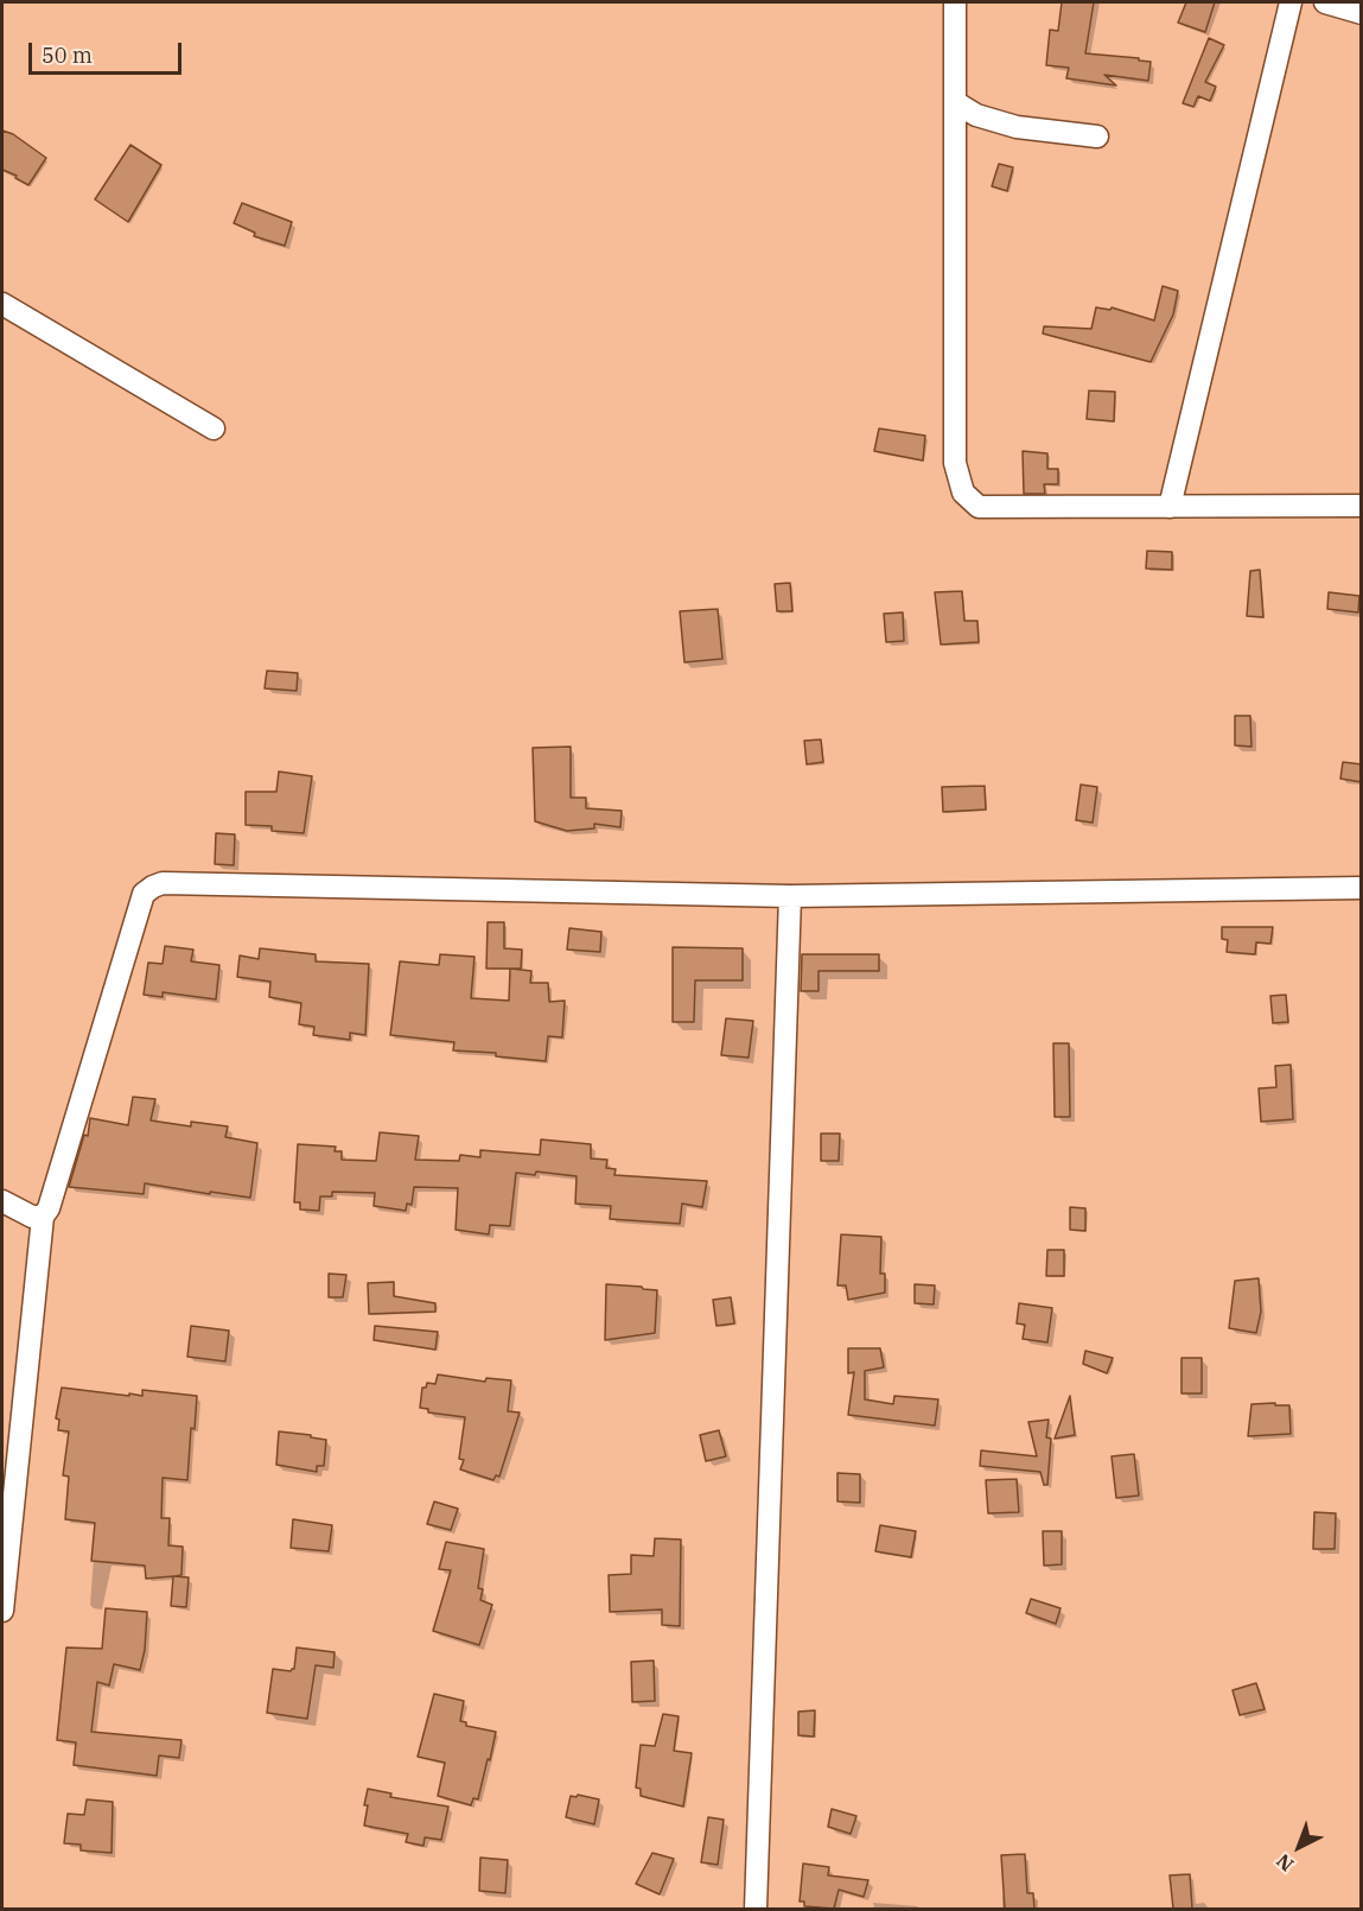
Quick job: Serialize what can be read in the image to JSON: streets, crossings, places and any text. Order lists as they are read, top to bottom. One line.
{"scale_bar":"50 m","north":"bottom left"}
